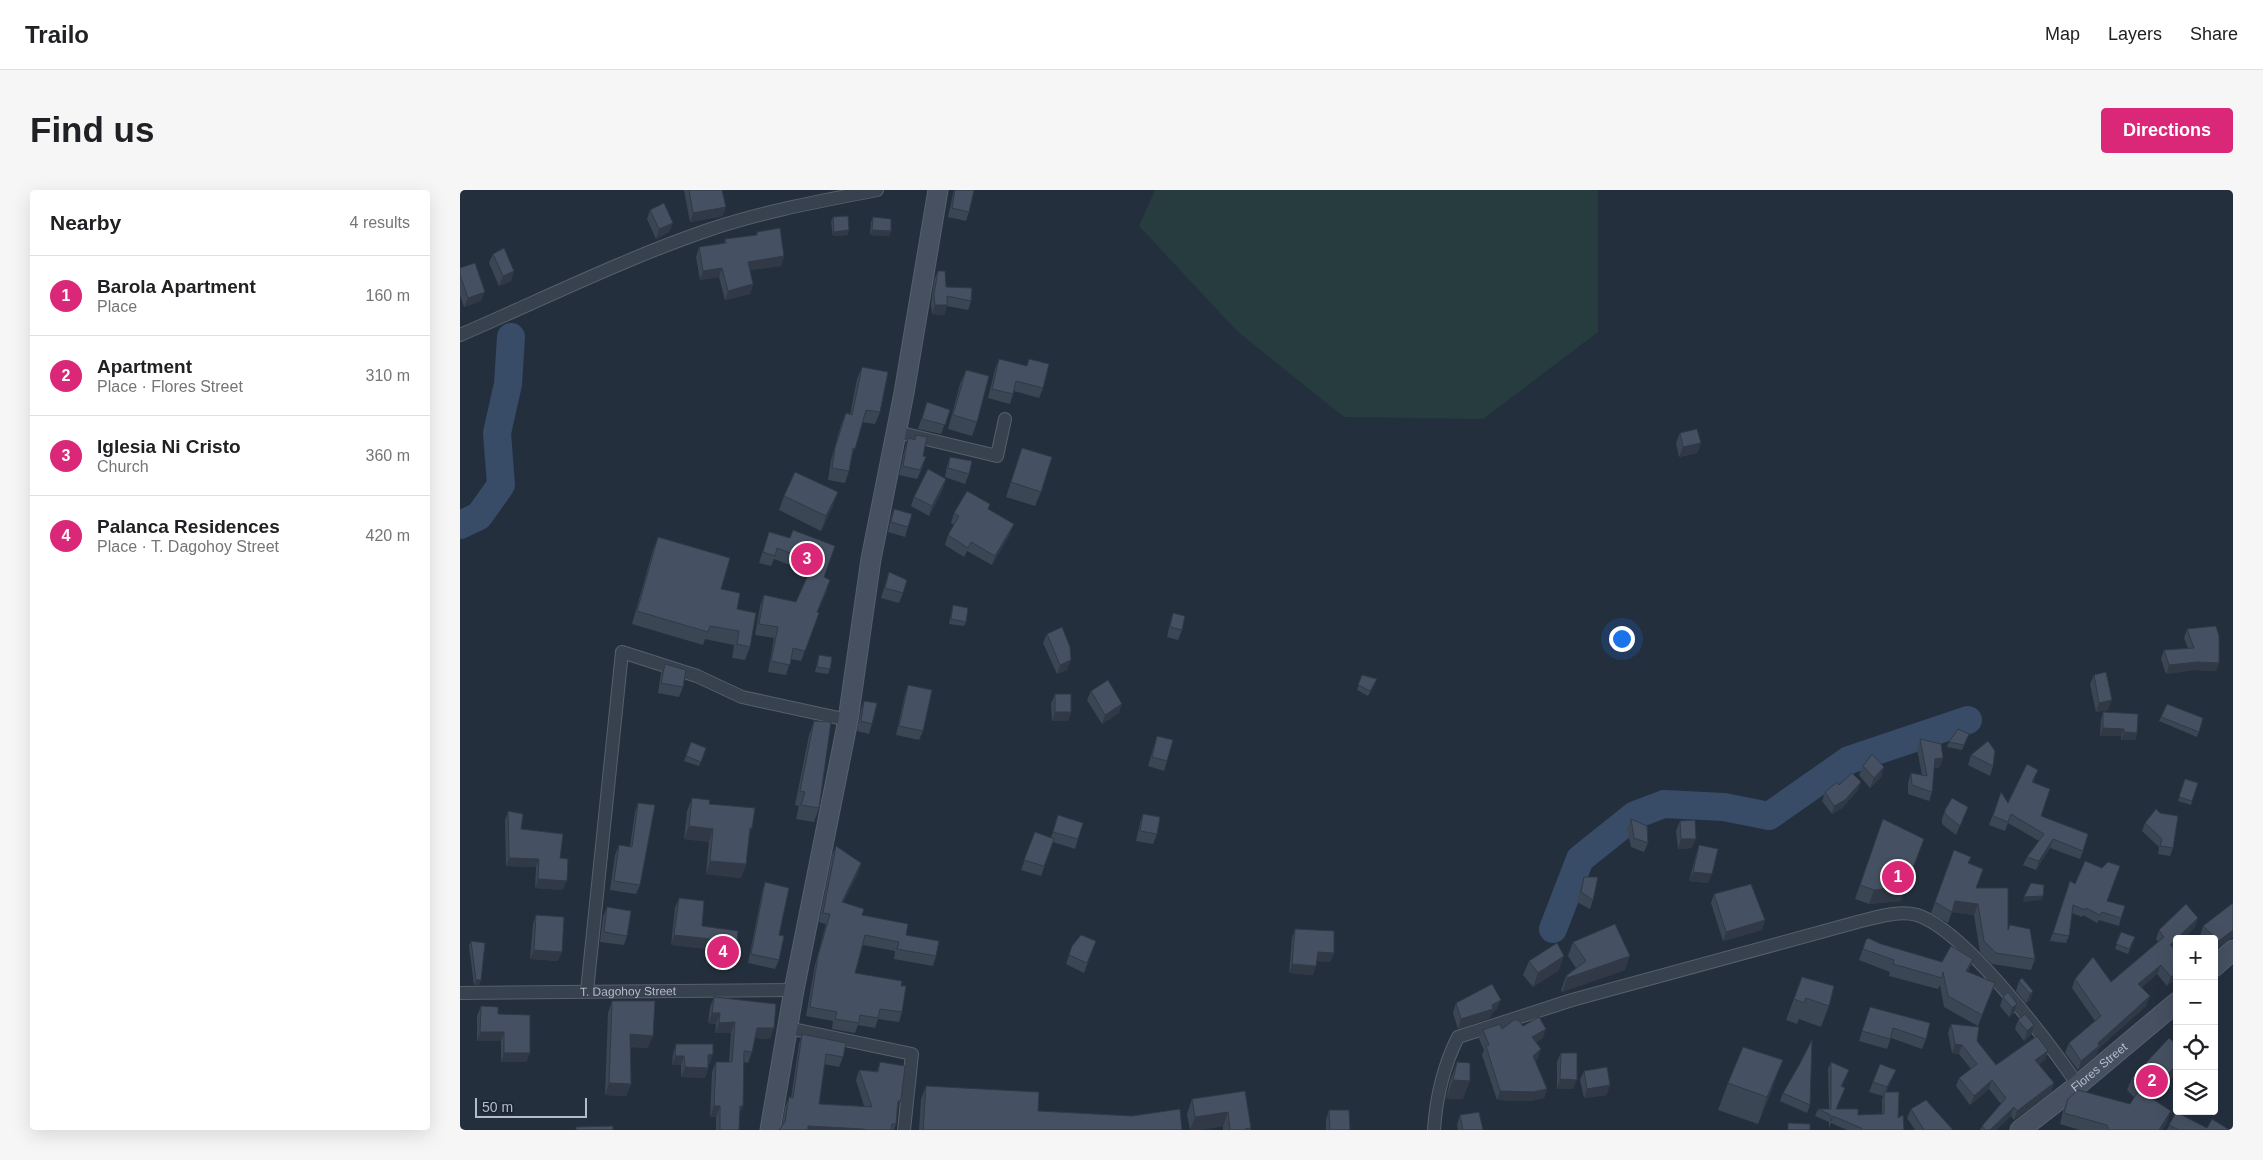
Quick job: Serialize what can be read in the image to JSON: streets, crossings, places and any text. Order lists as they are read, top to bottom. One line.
{"streets":{"street":["T. Dagohoy Street","Flores Street"]},"scale_bar":"50 m","page":{"header":"Trailo","nav":["Map","Layers","Share"],"buttons":"Directions","title":"Find us","heading":["Nearby","4 results"],"list":[{"mark":"1","name":"Barola Apartment","note":"Place","value":"160 m"},{"mark":"2","name":"Apartment","note":"Place · Flores Street","value":"310 m"},{"mark":"3","name":"Iglesia Ni Cristo","note":"Church","value":"360 m"},{"mark":"4","name":"Palanca Residences","note":"Place · T. Dagohoy Street","value":"420 m"}],"pins":["3","1","4","2"],"map_buttons":["+","−"],"scale":"50 m"}}
